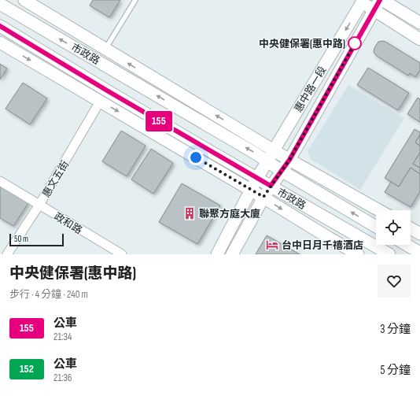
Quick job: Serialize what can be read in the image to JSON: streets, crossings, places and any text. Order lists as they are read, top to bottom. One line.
{"streets":{"street":["市政路","惠中路一段","惠文五街","政和路"]},"crossings":[["市政路","惠中路一段"],["市政路","惠文五街"],["惠文五街","政和路"]],"places":{"other":["中央健保署(惠中路)"],"building":["聯聚方庭大廈"],"hotel":["台中日月千禧酒店"]},"lines":["bus line 155"],"scale_bar":"50 m","page":{"on_map":"155","scale":"50 m","heading":["中央健保署(惠中路)","步行 · 4 分鐘 · 240 m"],"list":[{"mark":"155","name":"公車","note":"21:34","value":"3 分鐘"},{"mark":"152","name":"公車","note":"21:36","value":"5 分鐘"}]}}
